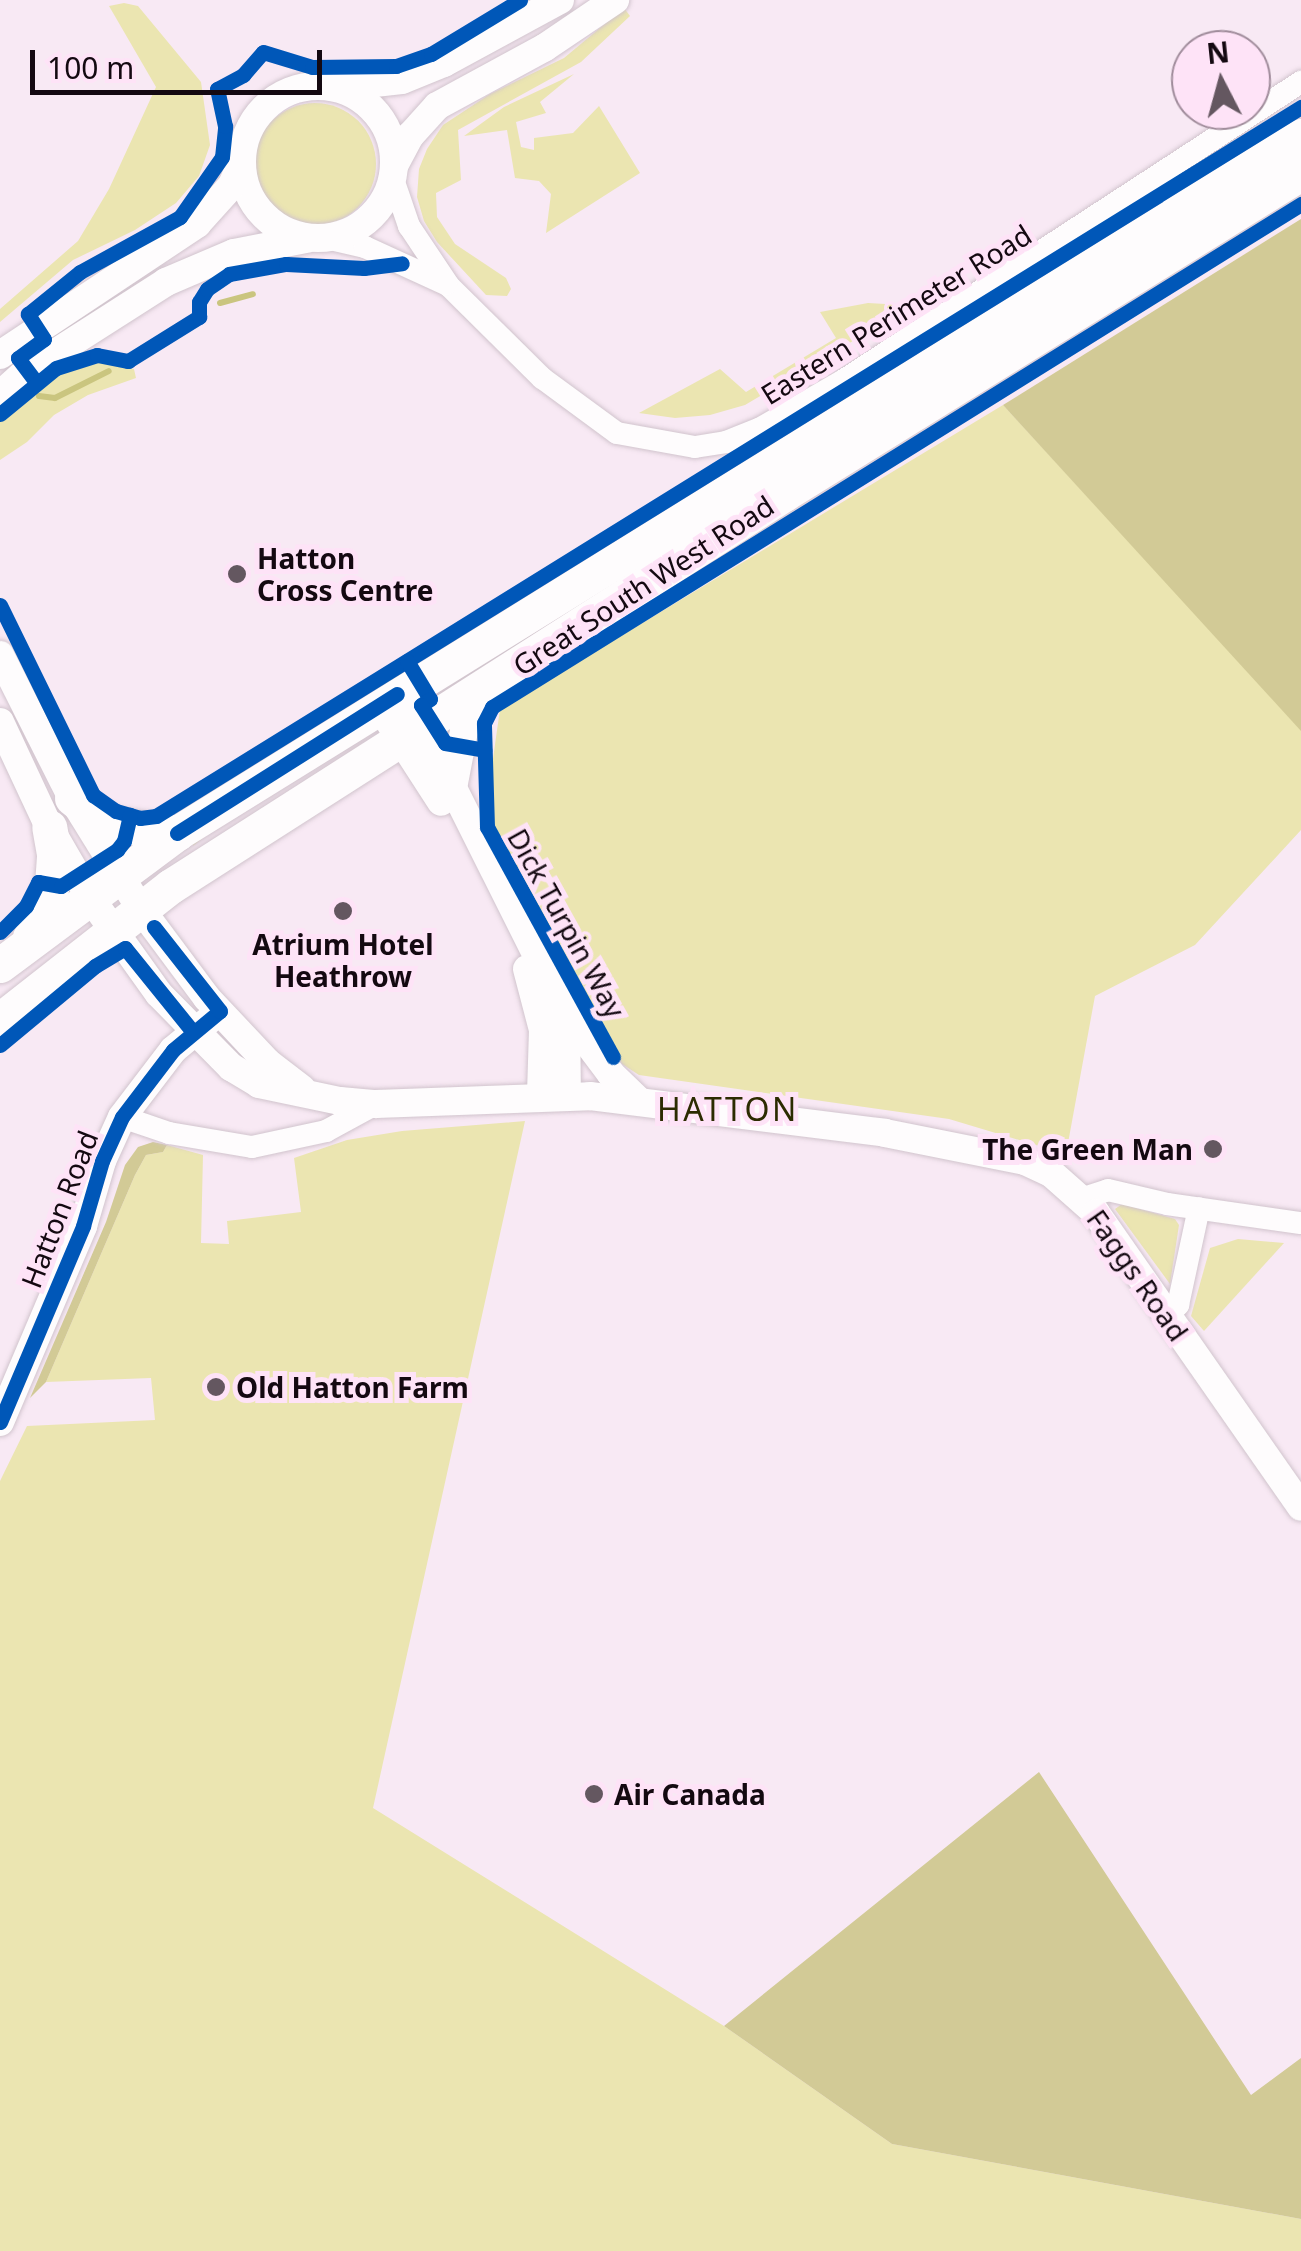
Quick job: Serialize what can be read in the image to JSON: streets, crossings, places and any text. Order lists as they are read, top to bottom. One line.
{"streets":{"highway":["Great South West Road"],"street":["Eastern Perimeter Road","Dick Turpin Way","Hatton Road","Faggs Road"]},"crossings":[["Great South West Road","Dick Turpin Way"],["Great South West Road","Faggs Road"],["Dick Turpin Way","Faggs Road"],["Hatton Road","Faggs Road"]],"districts":["HATTON"],"places":["Hatton Cross Centre","Atrium Hotel Heathrow","The Green Man","Old Hatton Farm","Air Canada"],"scale_bar":"100 m","north":"top"}
